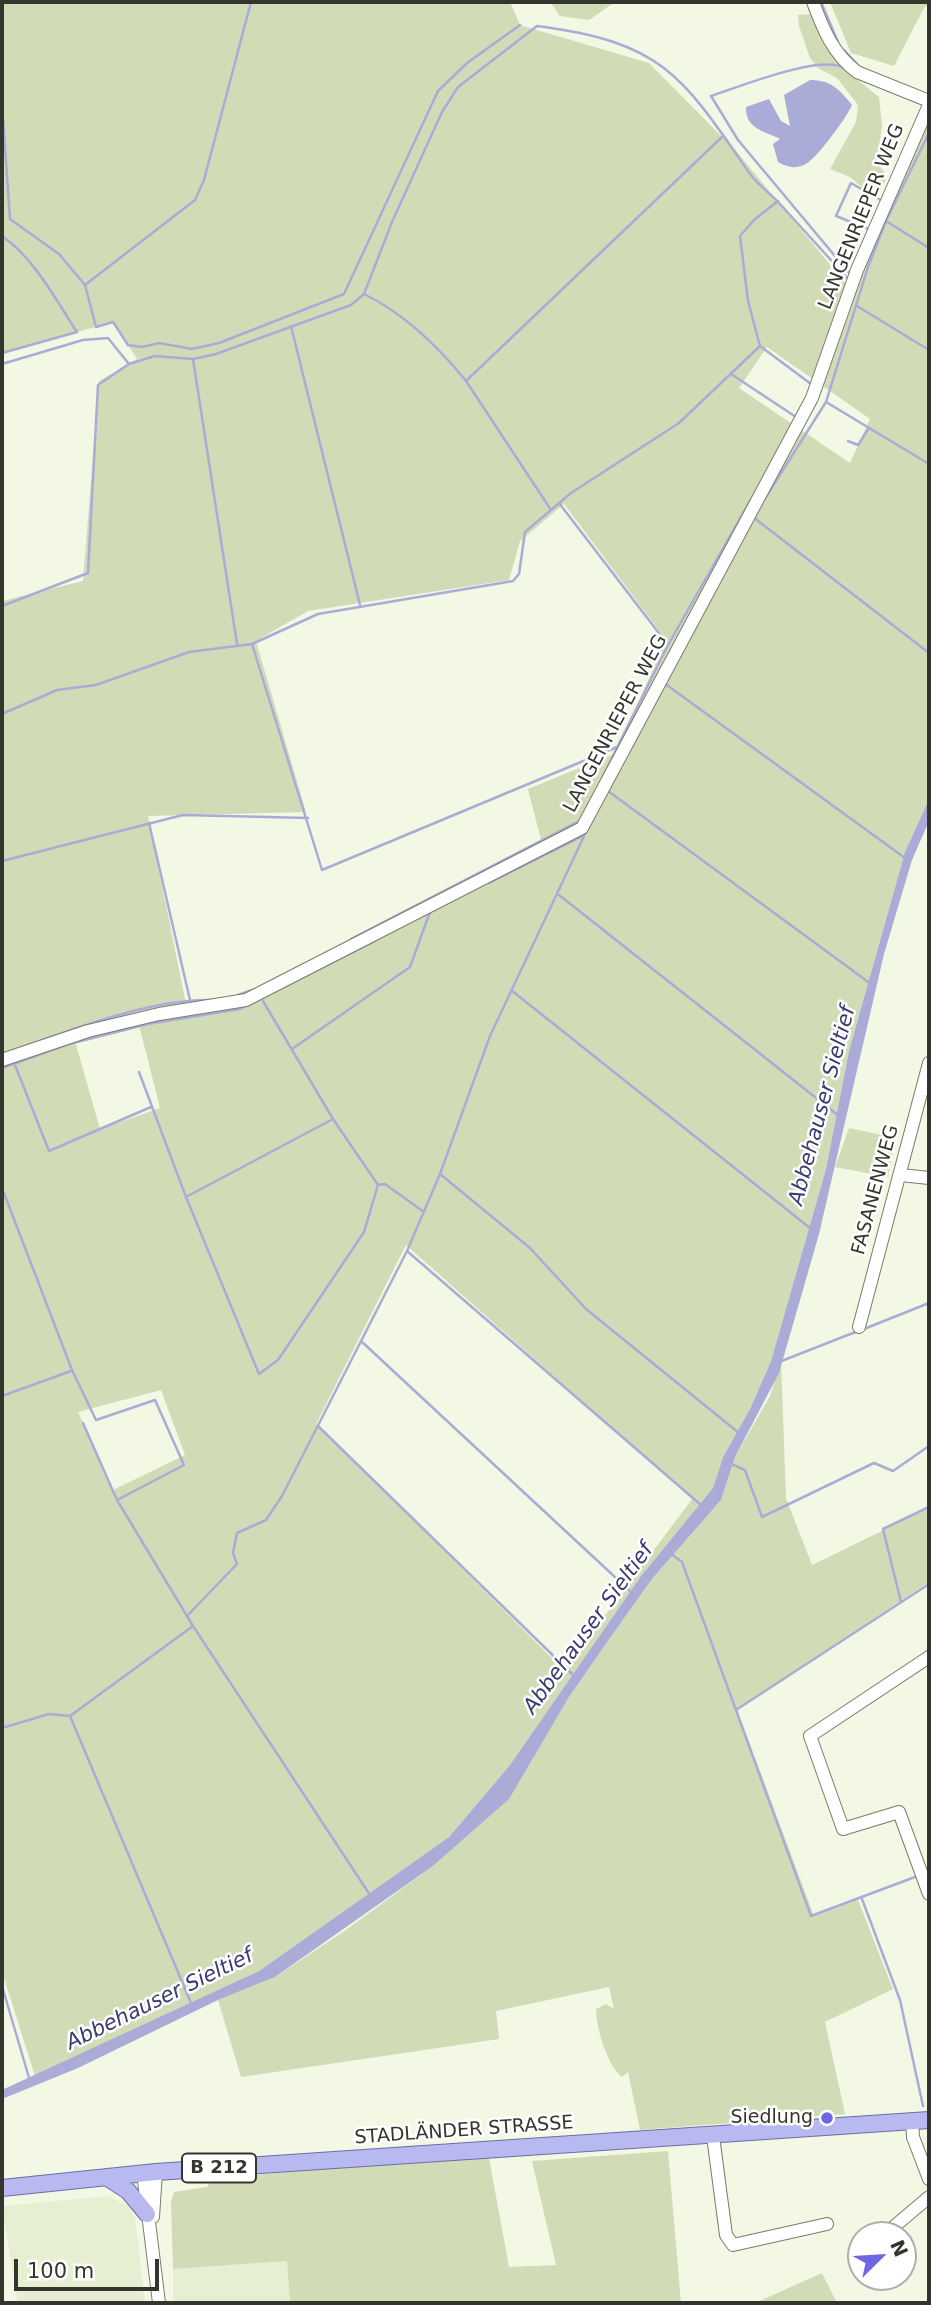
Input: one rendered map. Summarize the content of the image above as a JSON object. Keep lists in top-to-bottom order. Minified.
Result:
{"streets":{"main road":["STADLÄNDER STRASSE","B 212"],"street":["LANGENRIEPER WEG","FASANENWEG"]},"water":["Abbehauser Sieltief"],"places":["Siedlung"],"scale_bar":"100 m","north":"top right"}
